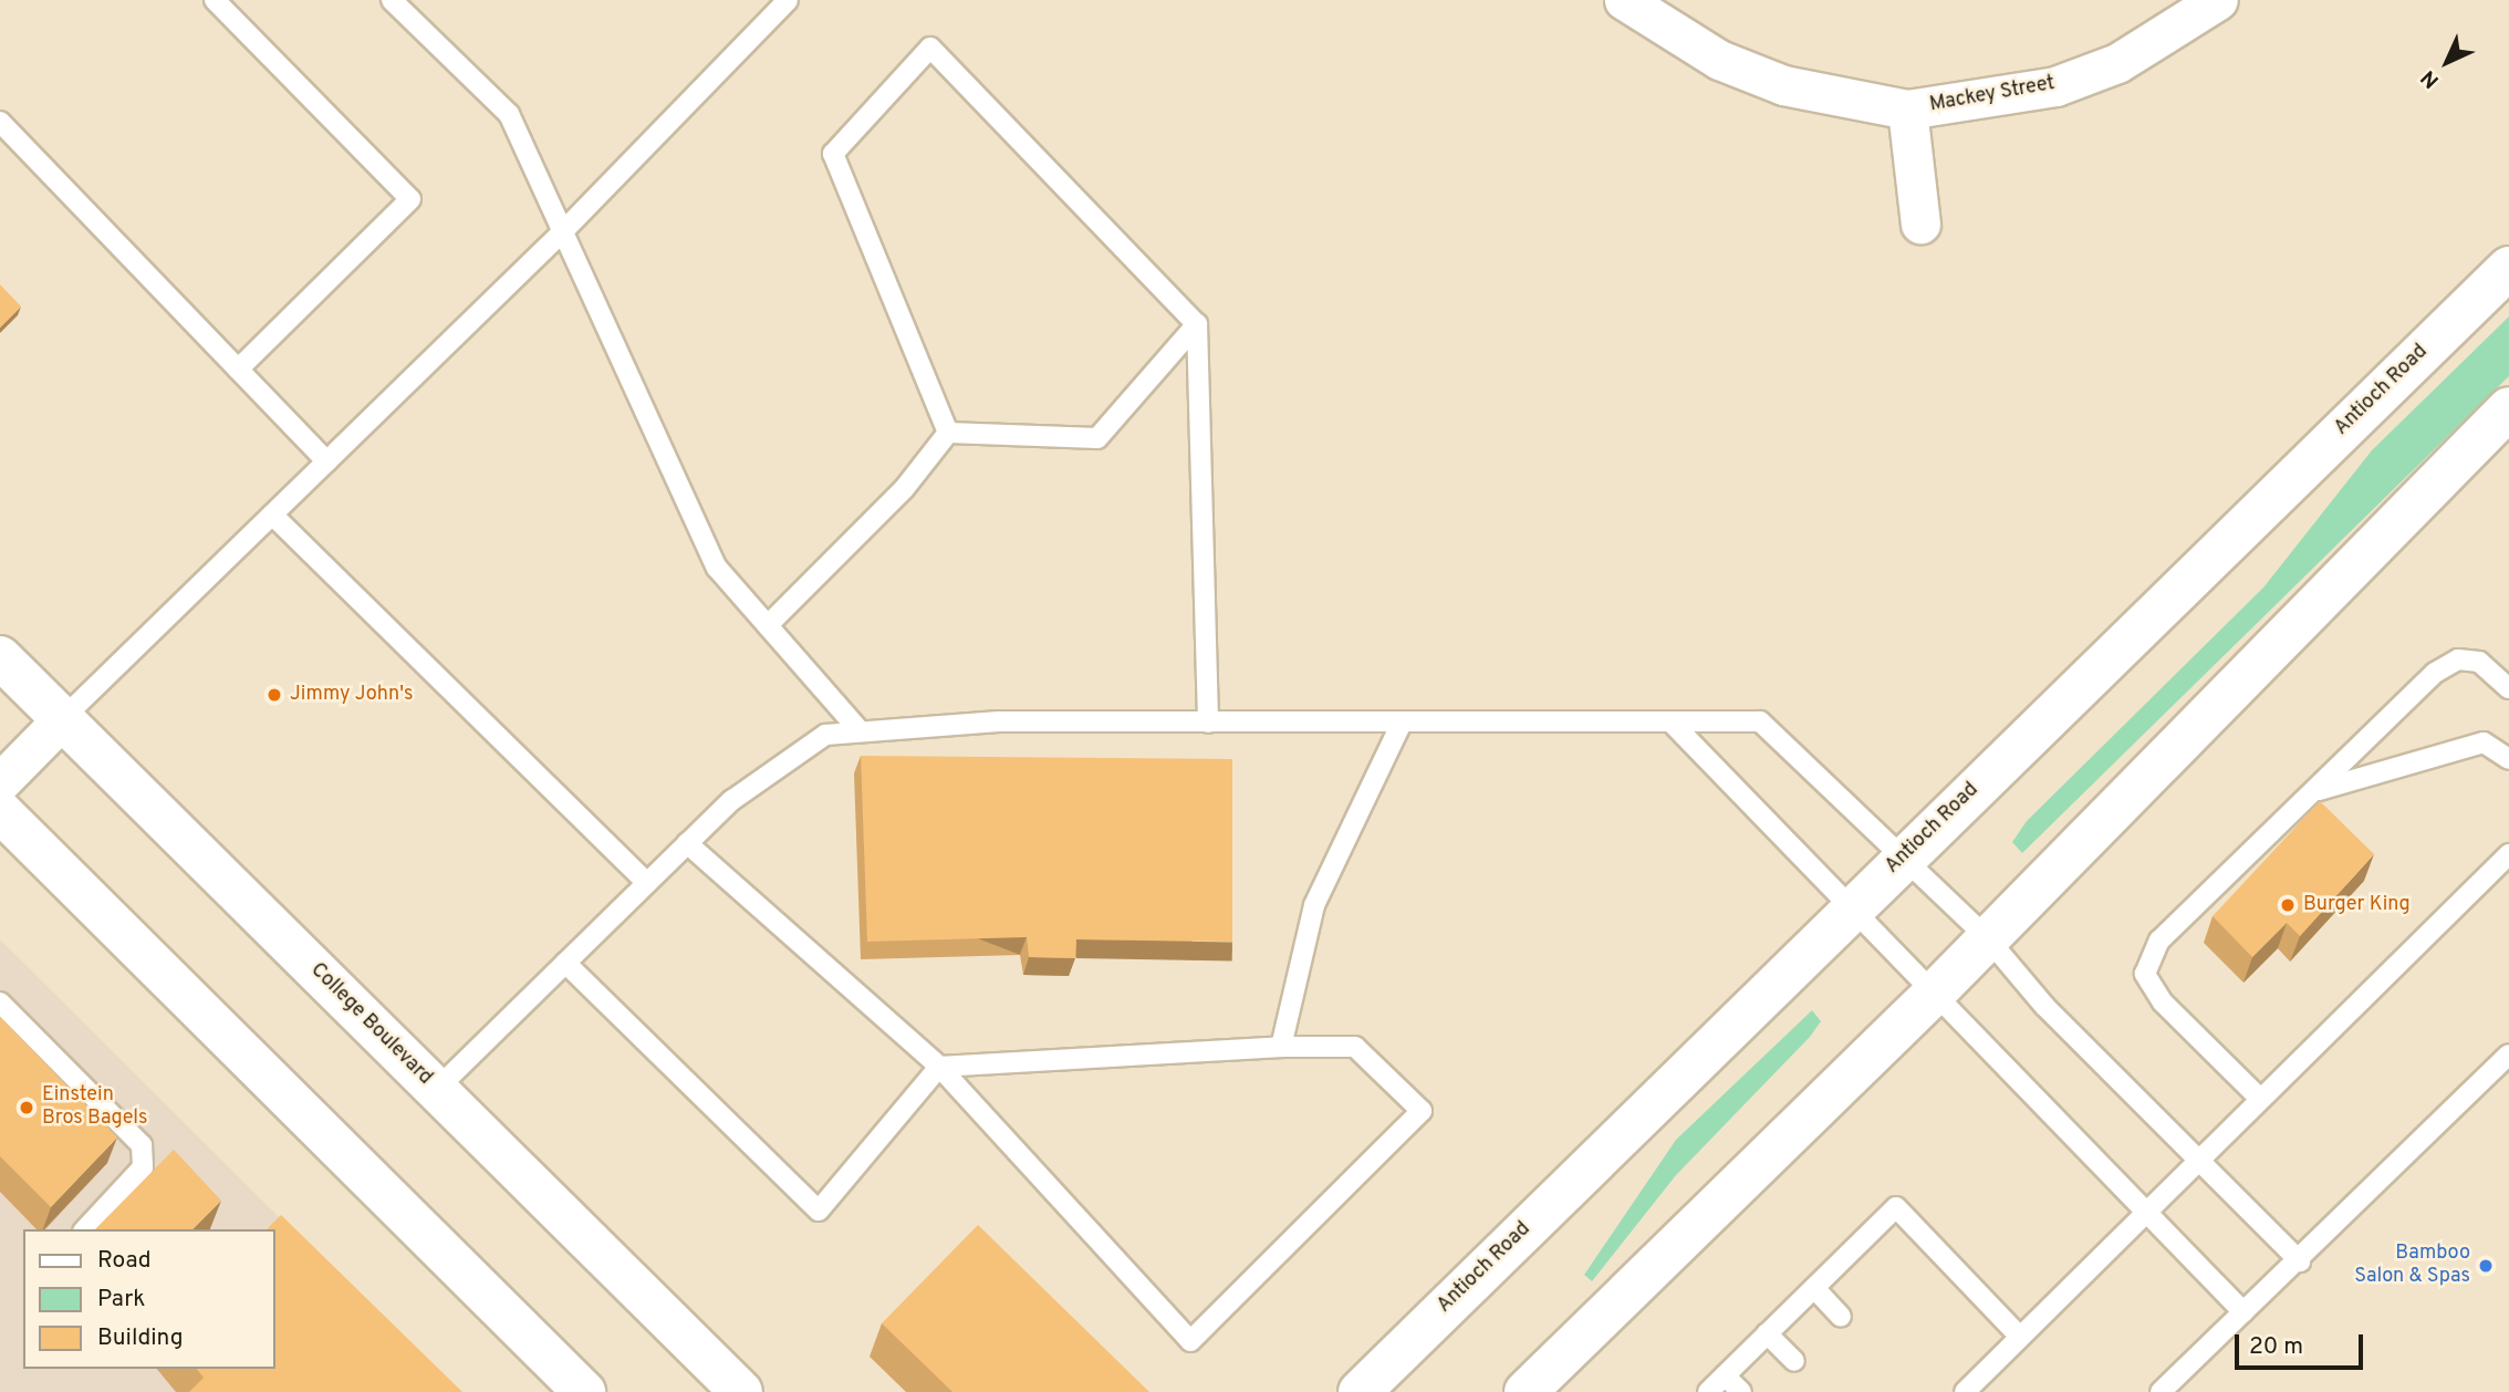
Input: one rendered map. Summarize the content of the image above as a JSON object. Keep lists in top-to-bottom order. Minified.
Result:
{"streets":{"main road":["Antioch Road","College Boulevard"],"street":["Mackey Street"]},"places":["Jimmy John's","Burger King","Einstein Bros Bagels","Bamboo Salon & Spas"],"legend":["Road","Park","Building"],"scale_bar":"20 m","north":"bottom left"}
